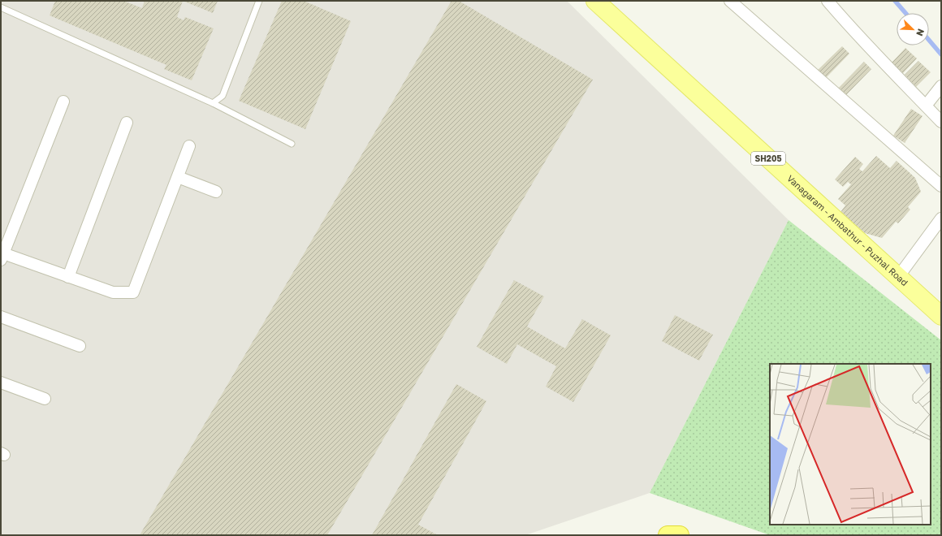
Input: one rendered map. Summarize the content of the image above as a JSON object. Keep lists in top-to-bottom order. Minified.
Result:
{"streets":{"main road":["SH205","Vanagaram - Ambathur - Puzhal Road"]},"north":"bottom right"}
